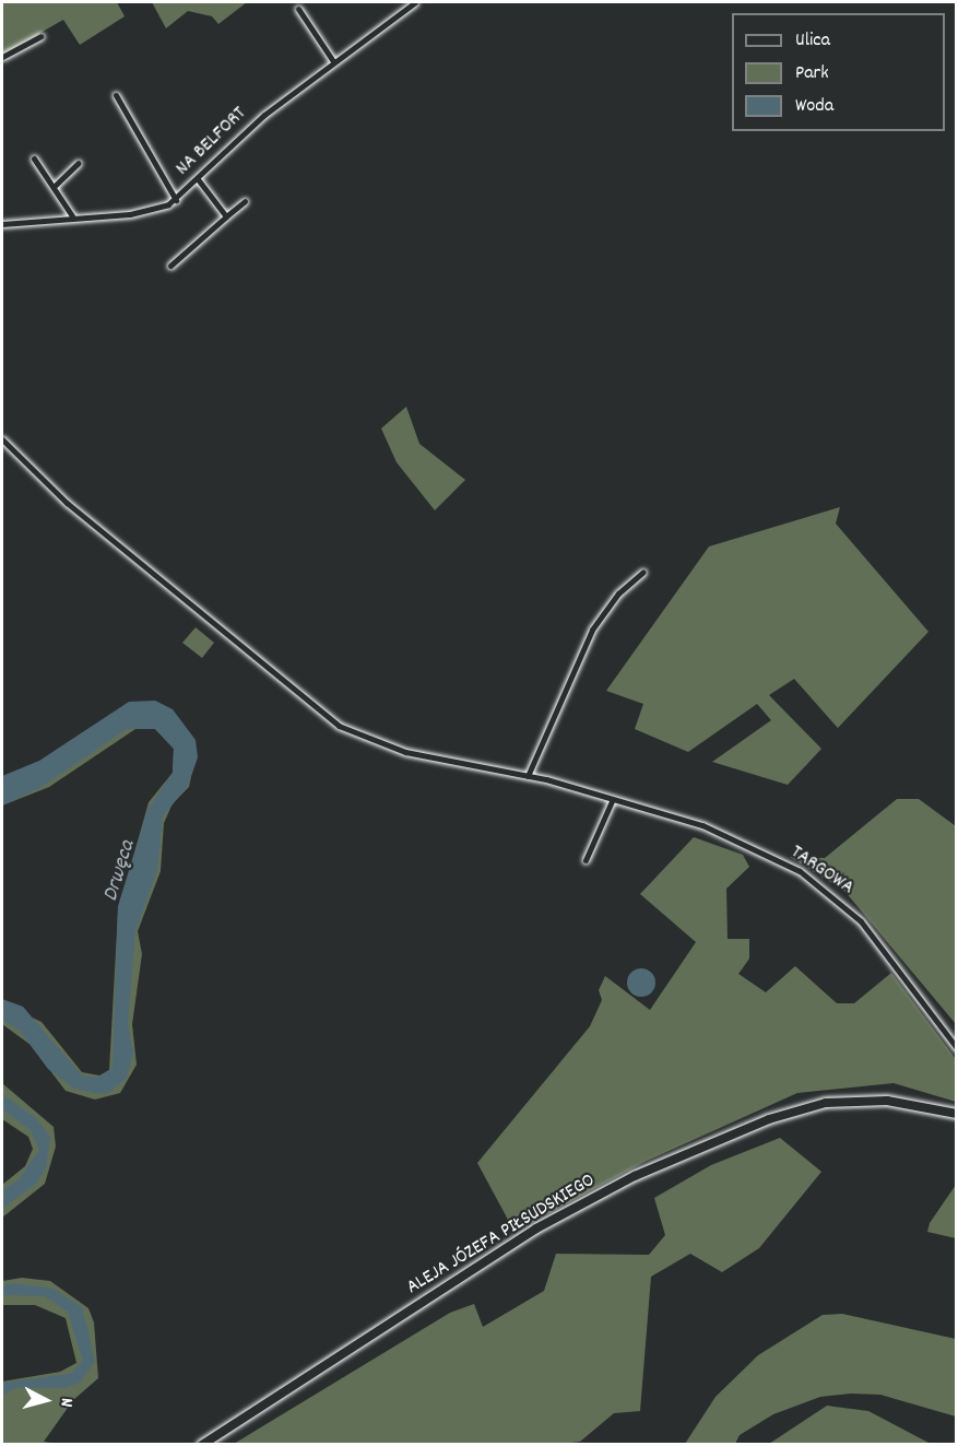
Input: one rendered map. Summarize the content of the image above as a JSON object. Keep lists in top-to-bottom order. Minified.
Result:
{"streets":{"main road":["ALEJA JÓZEFA PIŁSUDSKIEGO"],"street":["NA BELFORT","TARGOWA"]},"water":["Drwęca"],"legend":["Ulica","Park","Woda"],"north":"right"}
